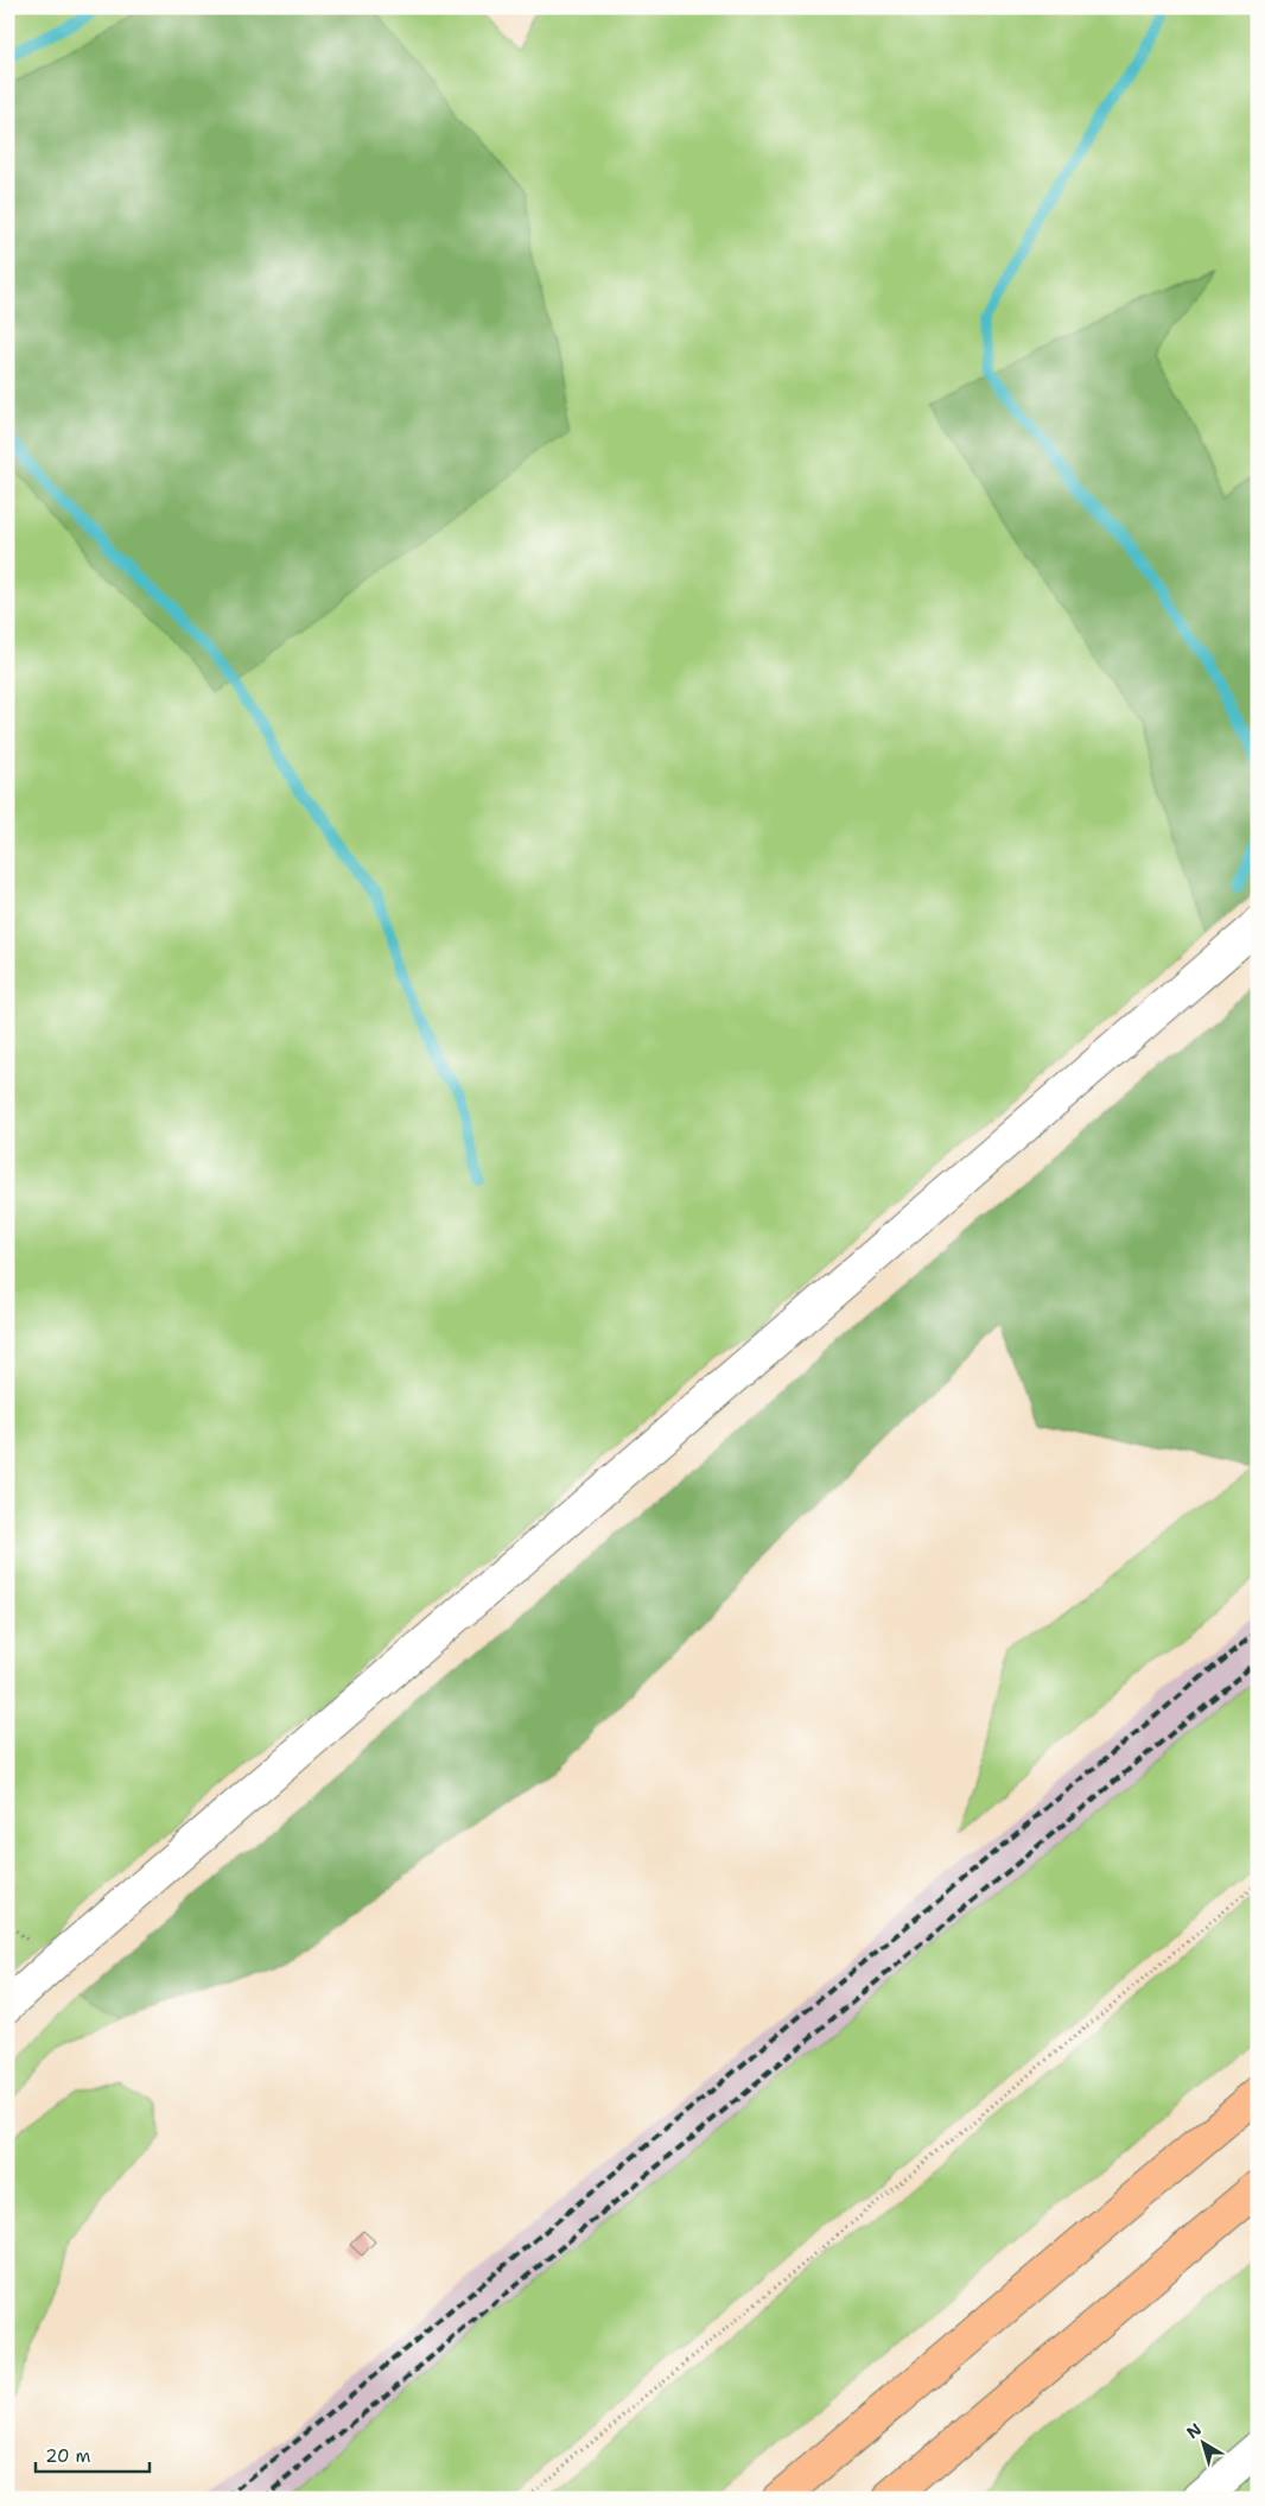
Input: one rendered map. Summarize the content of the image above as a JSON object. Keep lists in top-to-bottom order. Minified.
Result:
{"scale_bar":"20 m","north":"top left"}
